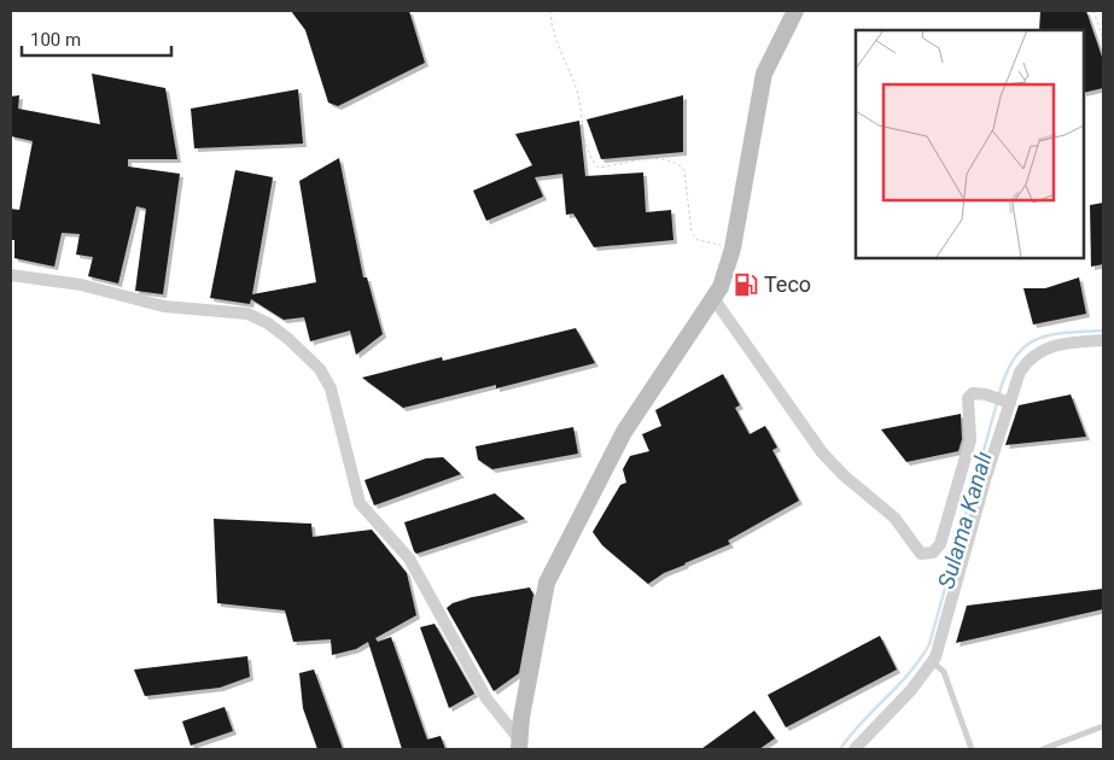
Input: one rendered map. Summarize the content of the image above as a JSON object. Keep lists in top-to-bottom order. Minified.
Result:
{"water":["Sulama Kanalı"],"places":{"fuel station":["Teco"]},"scale_bar":"100 m"}
